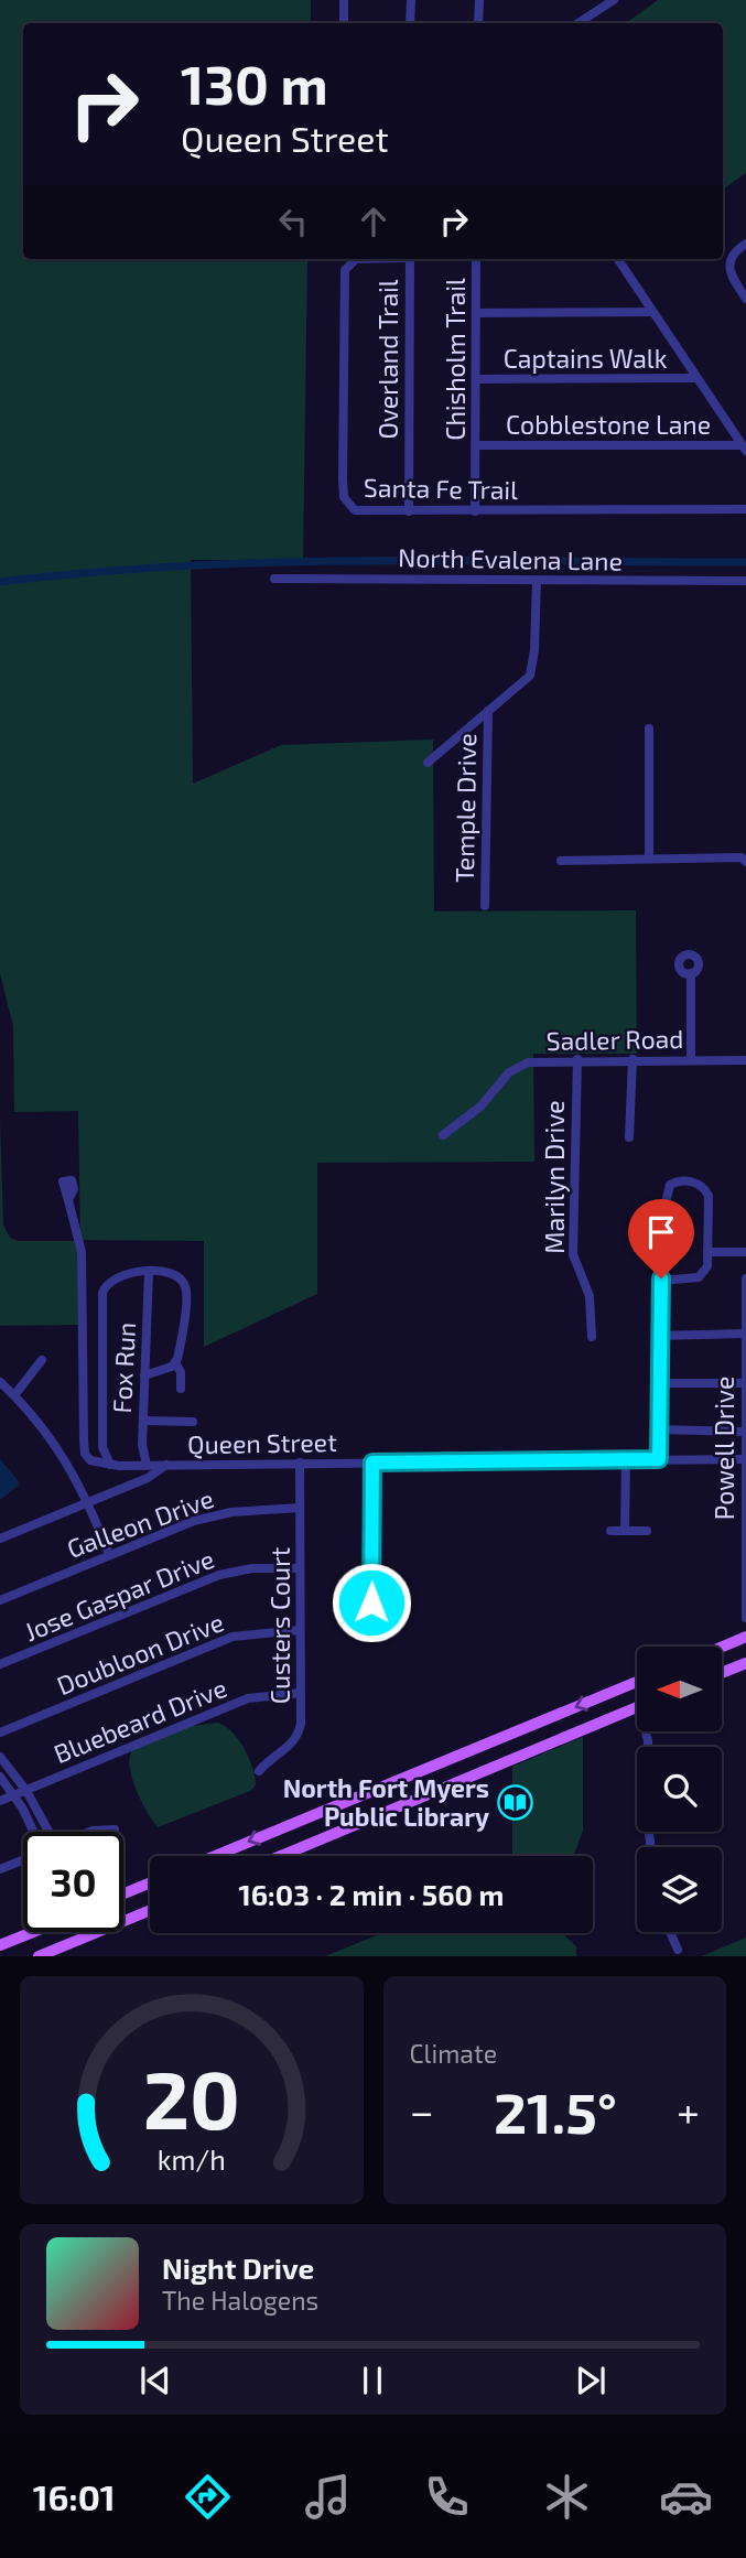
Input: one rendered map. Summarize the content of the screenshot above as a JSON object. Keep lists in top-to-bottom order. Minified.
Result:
{"streets":{"street":["Captains Walk","Overland Trail","Chisholm Trail","Cobblestone Lane","Santa Fe Trail","North Evalena Lane","Temple Drive","Sadler Road","Marilyn Drive","Fox Run","Queen Street","Powell Drive","Galleon Drive","Jose Gaspar Drive","Custers Court","Doubloon Drive","Bluebeard Drive"]},"crossings":[["Captains Walk","Chisholm Trail"],["Overland Trail","Santa Fe Trail"],["Chisholm Trail","Cobblestone Lane"],["Chisholm Trail","Santa Fe Trail"],["Sadler Road","Marilyn Drive"],["Fox Run","Queen Street"],["Queen Street","Powell Drive"],["Queen Street","Custers Court"],["Galleon Drive","Custers Court"],["Jose Gaspar Drive","Custers Court"],["Custers Court","Doubloon Drive"],["Custers Court","Bluebeard Drive"]],"places":{"library":["North Fort Myers Public Library"]},"north":"left","page":{"turn":["130 m","Queen Street"],"limit":"30","trip":"16:03 · 2 min · 560 m","tile":"Climate","heat":["−","21.5°","+"],"song":["Night Drive","The Halogens"],"tabs":"16:01","gauge":["20","km/h"]}}
